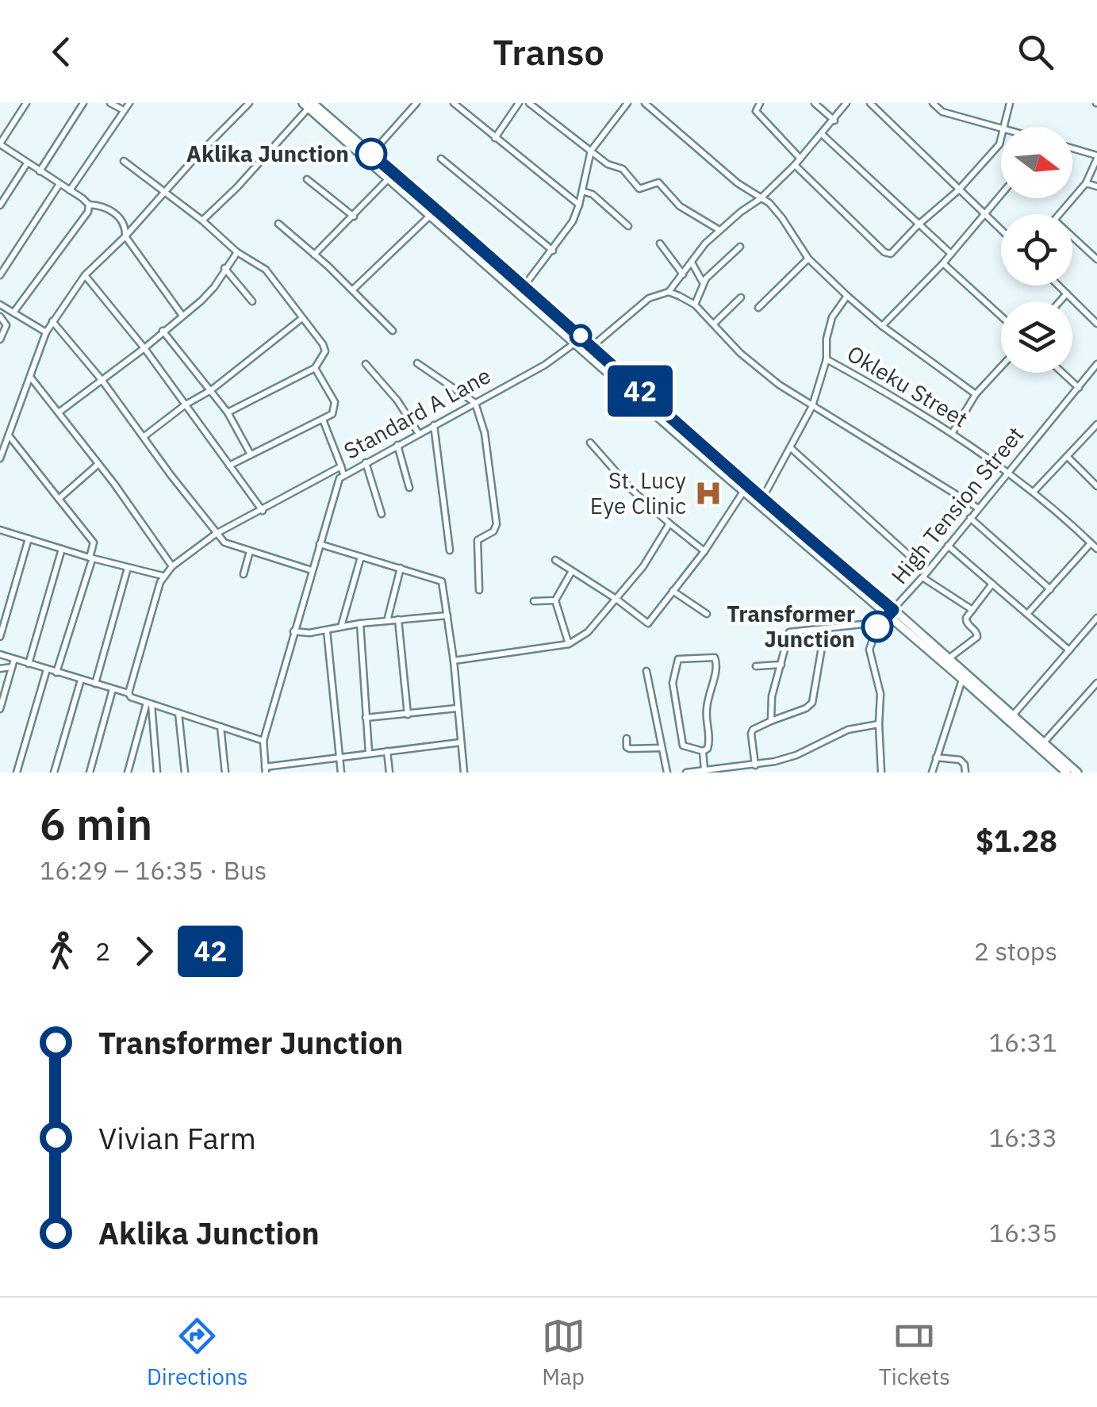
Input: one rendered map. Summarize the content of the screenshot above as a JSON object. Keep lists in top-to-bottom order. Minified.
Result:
{"streets":{"street":["Okleku Street","Standard A Lane","High Tension Street"]},"crossings":[["Okleku Street","High Tension Street"]],"places":{"other":["Aklika Junction","Transformer Junction"],"hospital":["St. Lucy Eye Clinic"]},"lines":["bus line 42"],"north":"right","page":{"header":"Transo","on_map":"42","heading":["6 min","16:29 – 16:35 · Bus","$1.28"],"legs":["2","42","2 stops"],"list":[{"name":"Transformer Junction","value":"16:31"},{"name":"Vivian Farm","value":"16:33"},{"name":"Aklika Junction","value":"16:35"}],"tabs":["Directions","Map","Tickets"]}}
